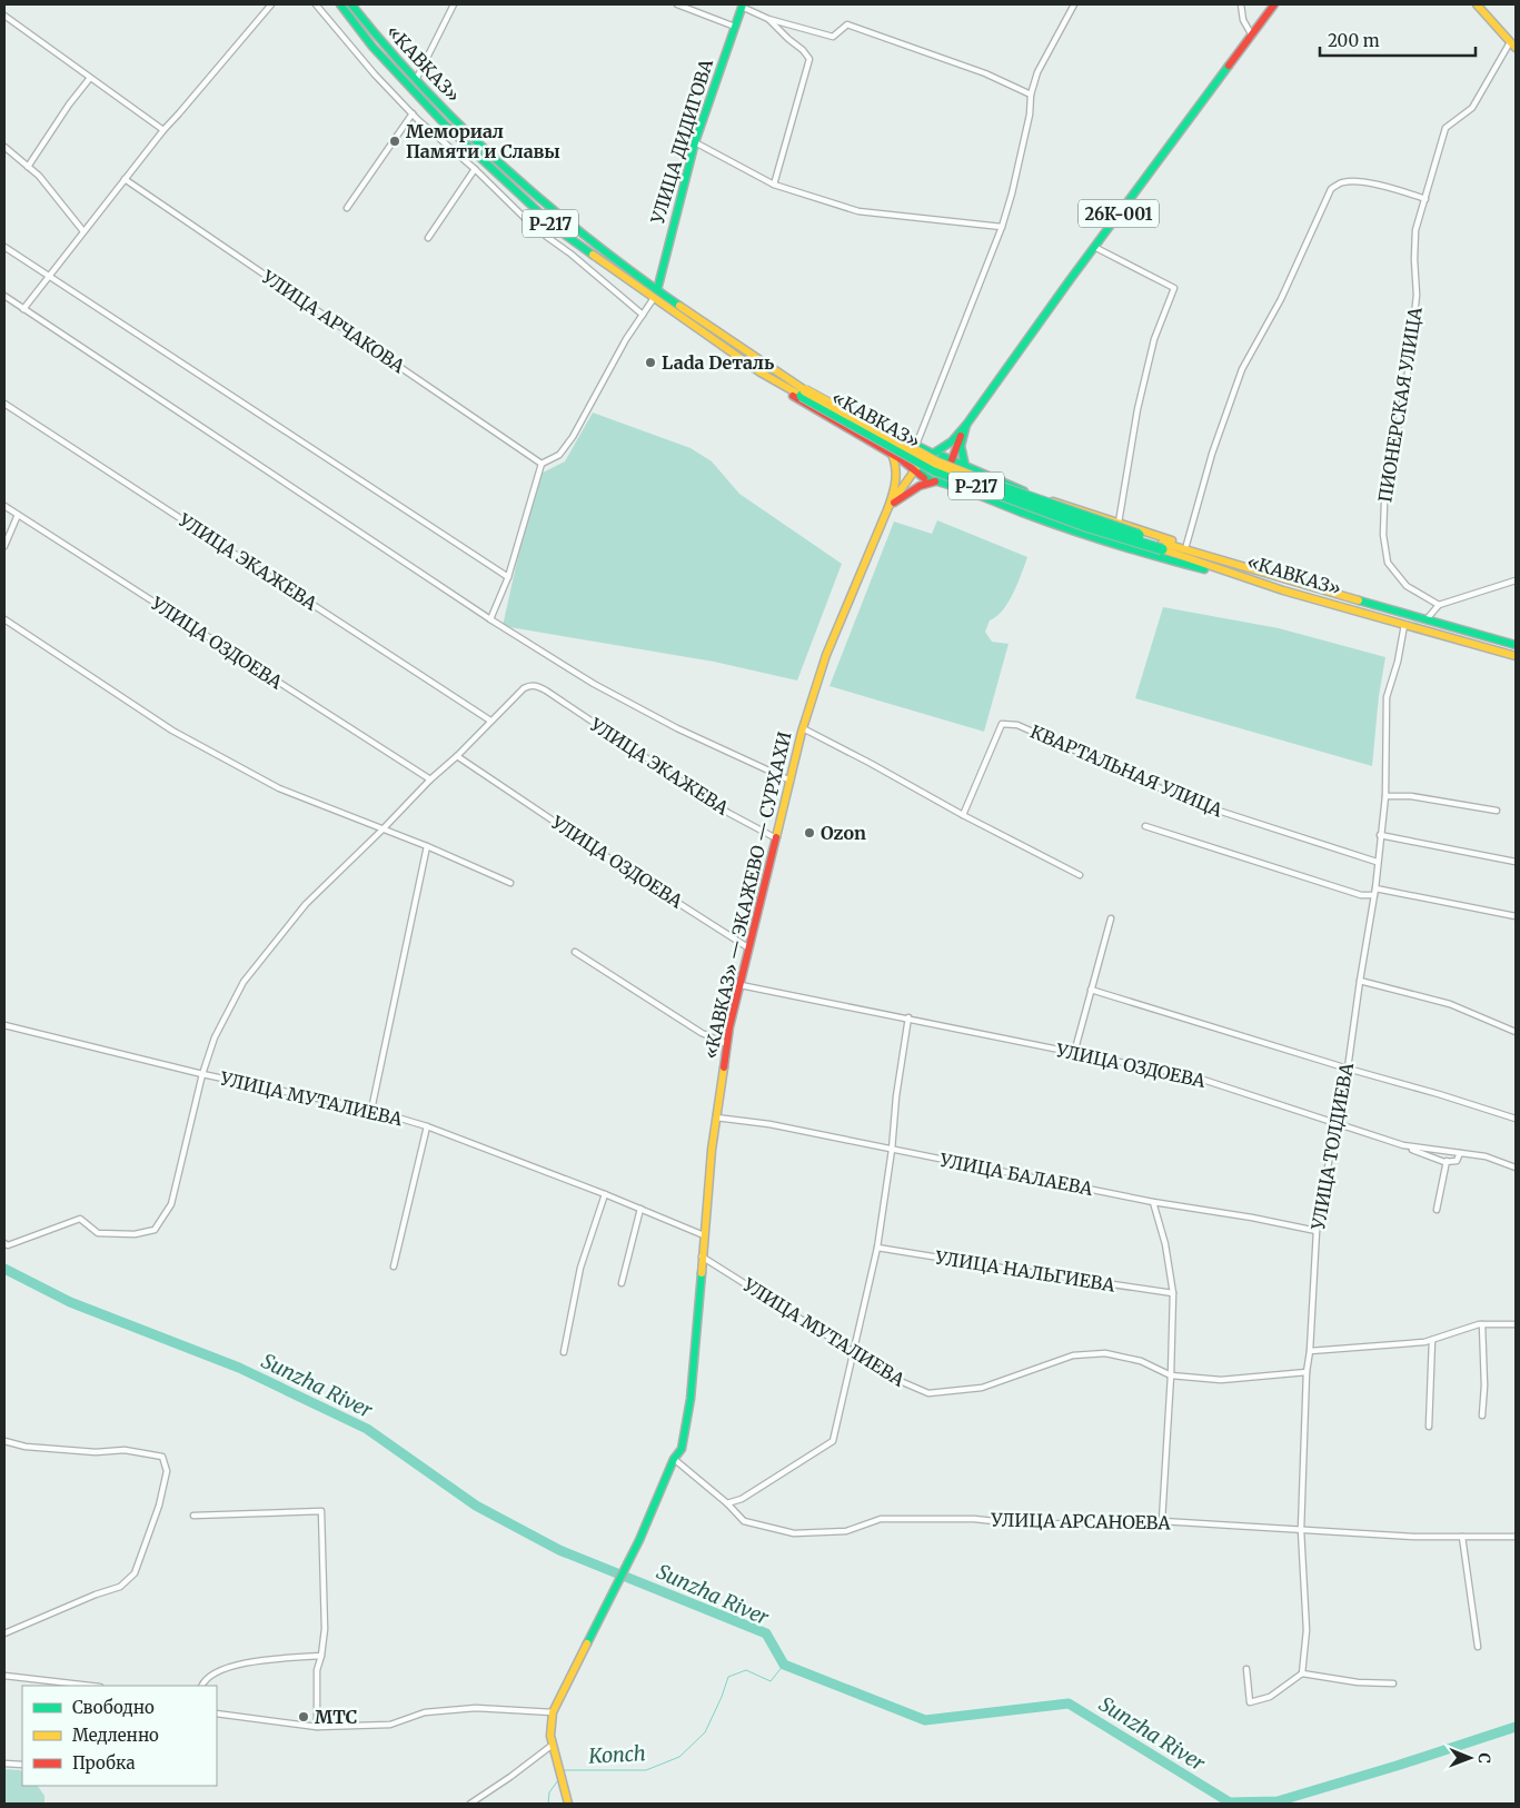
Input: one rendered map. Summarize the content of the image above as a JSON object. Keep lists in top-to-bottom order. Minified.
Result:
{"streets":{"main road":["«КАВКАЗ»","УЛИЦА ДИДИГОВА","26К-001","Р-217","«КАВКАЗ» — ЭКАЖЕВО — СУРХАХИ"],"street":["УЛИЦА АРЧАКОВА","ПИОНЕРСКАЯ УЛИЦА","УЛИЦА ЭКАЖЕВА","УЛИЦА ОЗДОЕВА","КВАРТАЛЬНАЯ УЛИЦА","УЛИЦА МУТАЛИЕВА","УЛИЦА ТОЛДИЕВА","УЛИЦА БАЛАЕВА","УЛИЦА НАЛЬГИЕВА","УЛИЦА АРСАНОЕВА"]},"crossings":[["«КАВКАЗ»","УЛИЦА ДИДИГОВА"],["«КАВКАЗ»","Р-217"],["«КАВКАЗ»","УЛИЦА ТОЛДИЕВА"],["УЛИЦА ЭКАЖЕВА","«КАВКАЗ» — ЭКАЖЕВО — СУРХАХИ"],["УЛИЦА ОЗДОЕВА","«КАВКАЗ» — ЭКАЖЕВО — СУРХАХИ"],["УЛИЦА ОЗДОЕВА","УЛИЦА ТОЛДИЕВА"],["КВАРТАЛЬНАЯ УЛИЦА","УЛИЦА ТОЛДИЕВА"],["«КАВКАЗ» — ЭКАЖЕВО — СУРХАХИ","УЛИЦА МУТАЛИЕВА"],["«КАВКАЗ» — ЭКАЖЕВО — СУРХАХИ","УЛИЦА БАЛАЕВА"],["«КАВКАЗ» — ЭКАЖЕВО — СУРХАХИ","УЛИЦА АРСАНОЕВА"],["УЛИЦА МУТАЛИЕВА","УЛИЦА ТОЛДИЕВА"],["УЛИЦА ТОЛДИЕВА","УЛИЦА БАЛАЕВА"],["УЛИЦА ТОЛДИЕВА","УЛИЦА АРСАНОЕВА"]],"water":["Sunzha River","Konch"],"places":["Мемориал Памяти и Славы","Lada Dеталь","Ozon","МТС"],"legend":["Свободно","Медленно","Пробка"],"scale_bar":"200 m","north":"right"}
